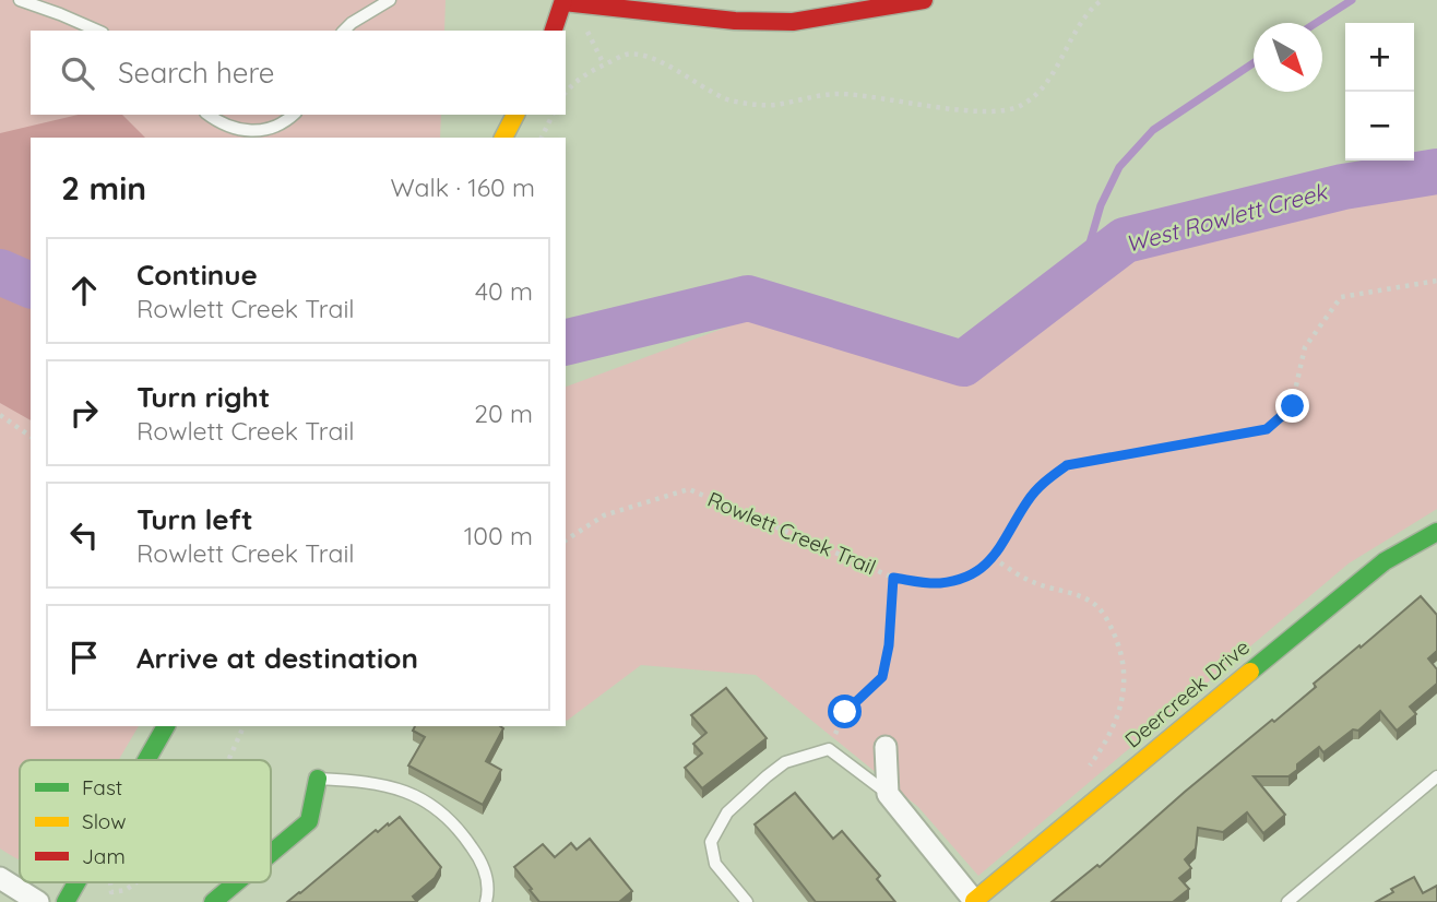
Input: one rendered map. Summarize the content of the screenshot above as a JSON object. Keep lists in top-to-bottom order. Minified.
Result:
{"streets":{"street":["Deercreek Drive"],"path":["Rowlett Creek Trail"]},"water":["West Rowlett Creek"],"legend":["Fast","Slow","Jam"],"north":"bottom right","page":{"map_buttons":["+","−"],"search":"Search here","heading":["2 min","Walk · 160 m"],"list":[["Continue","Rowlett Creek Trail","40 m"],["Turn right","Rowlett Creek Trail","20 m"],["Turn left","Rowlett Creek Trail","100 m"],"Arrive at destination"]}}
